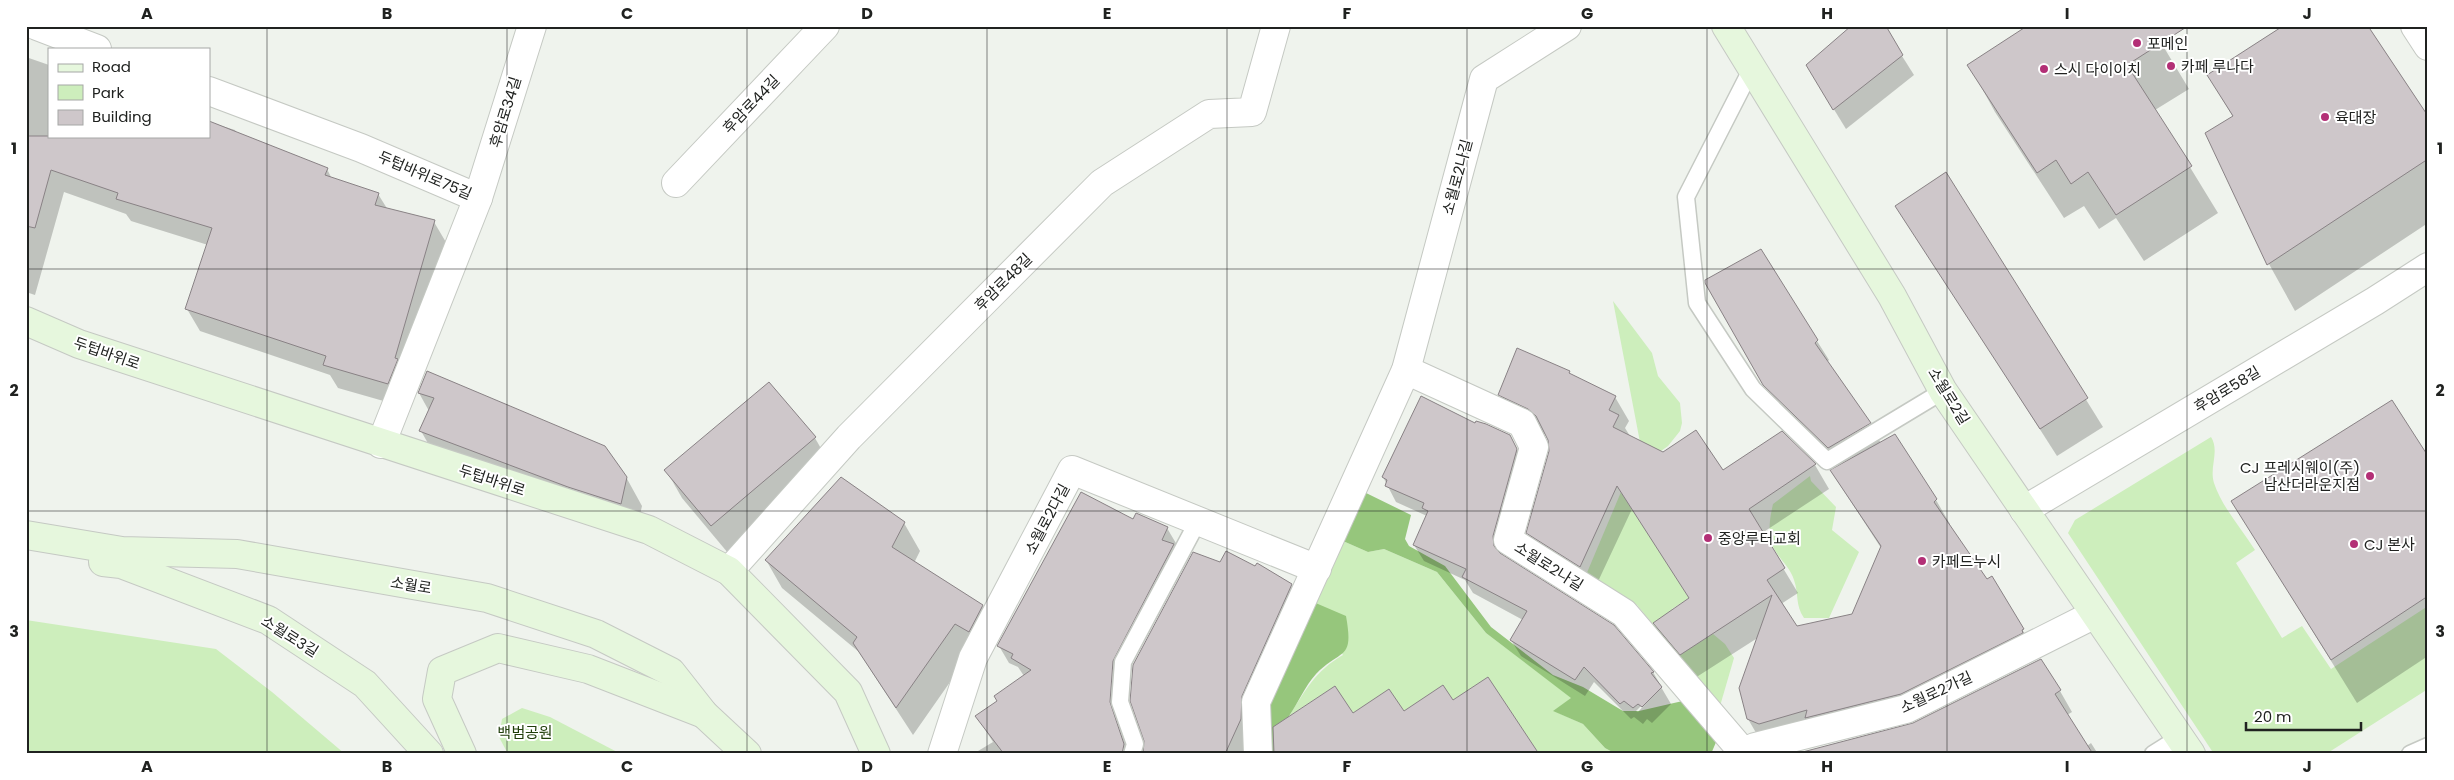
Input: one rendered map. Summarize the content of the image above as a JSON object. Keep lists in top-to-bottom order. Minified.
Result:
{"streets":{"main road":["두텁바위로","소월로2길","소월로","소월로3길"],"street":["후암로44길","후암로34길","두텁바위로75길","소월로2나길","후암로48길","후암로58길","소월로2다길","소월로2가길"]},"crossings":[["후암로34길","두텁바위로75길"],["두텁바위로75길","두텁바위로"],["소월로2나길","소월로2다길"],["소월로2나길","소월로2가길"],["후암로48길","두텁바위로"],["후암로58길","소월로2길"],["소월로2길","소월로2가길"]],"parks":["백범공원"],"places":["포메인","카페 루나다","스시 다이이치","육대장","CJ 프레시웨이(주) 남산더라운지점","중앙루터교회","CJ 본사","카페드누시"],"legend":["Road","Park","Building"],"scale_bar":"20 m","grid":{"columns":["A","B","C","D","E","F","G","H","I","J"],"rows":["1","2","3"]}}
